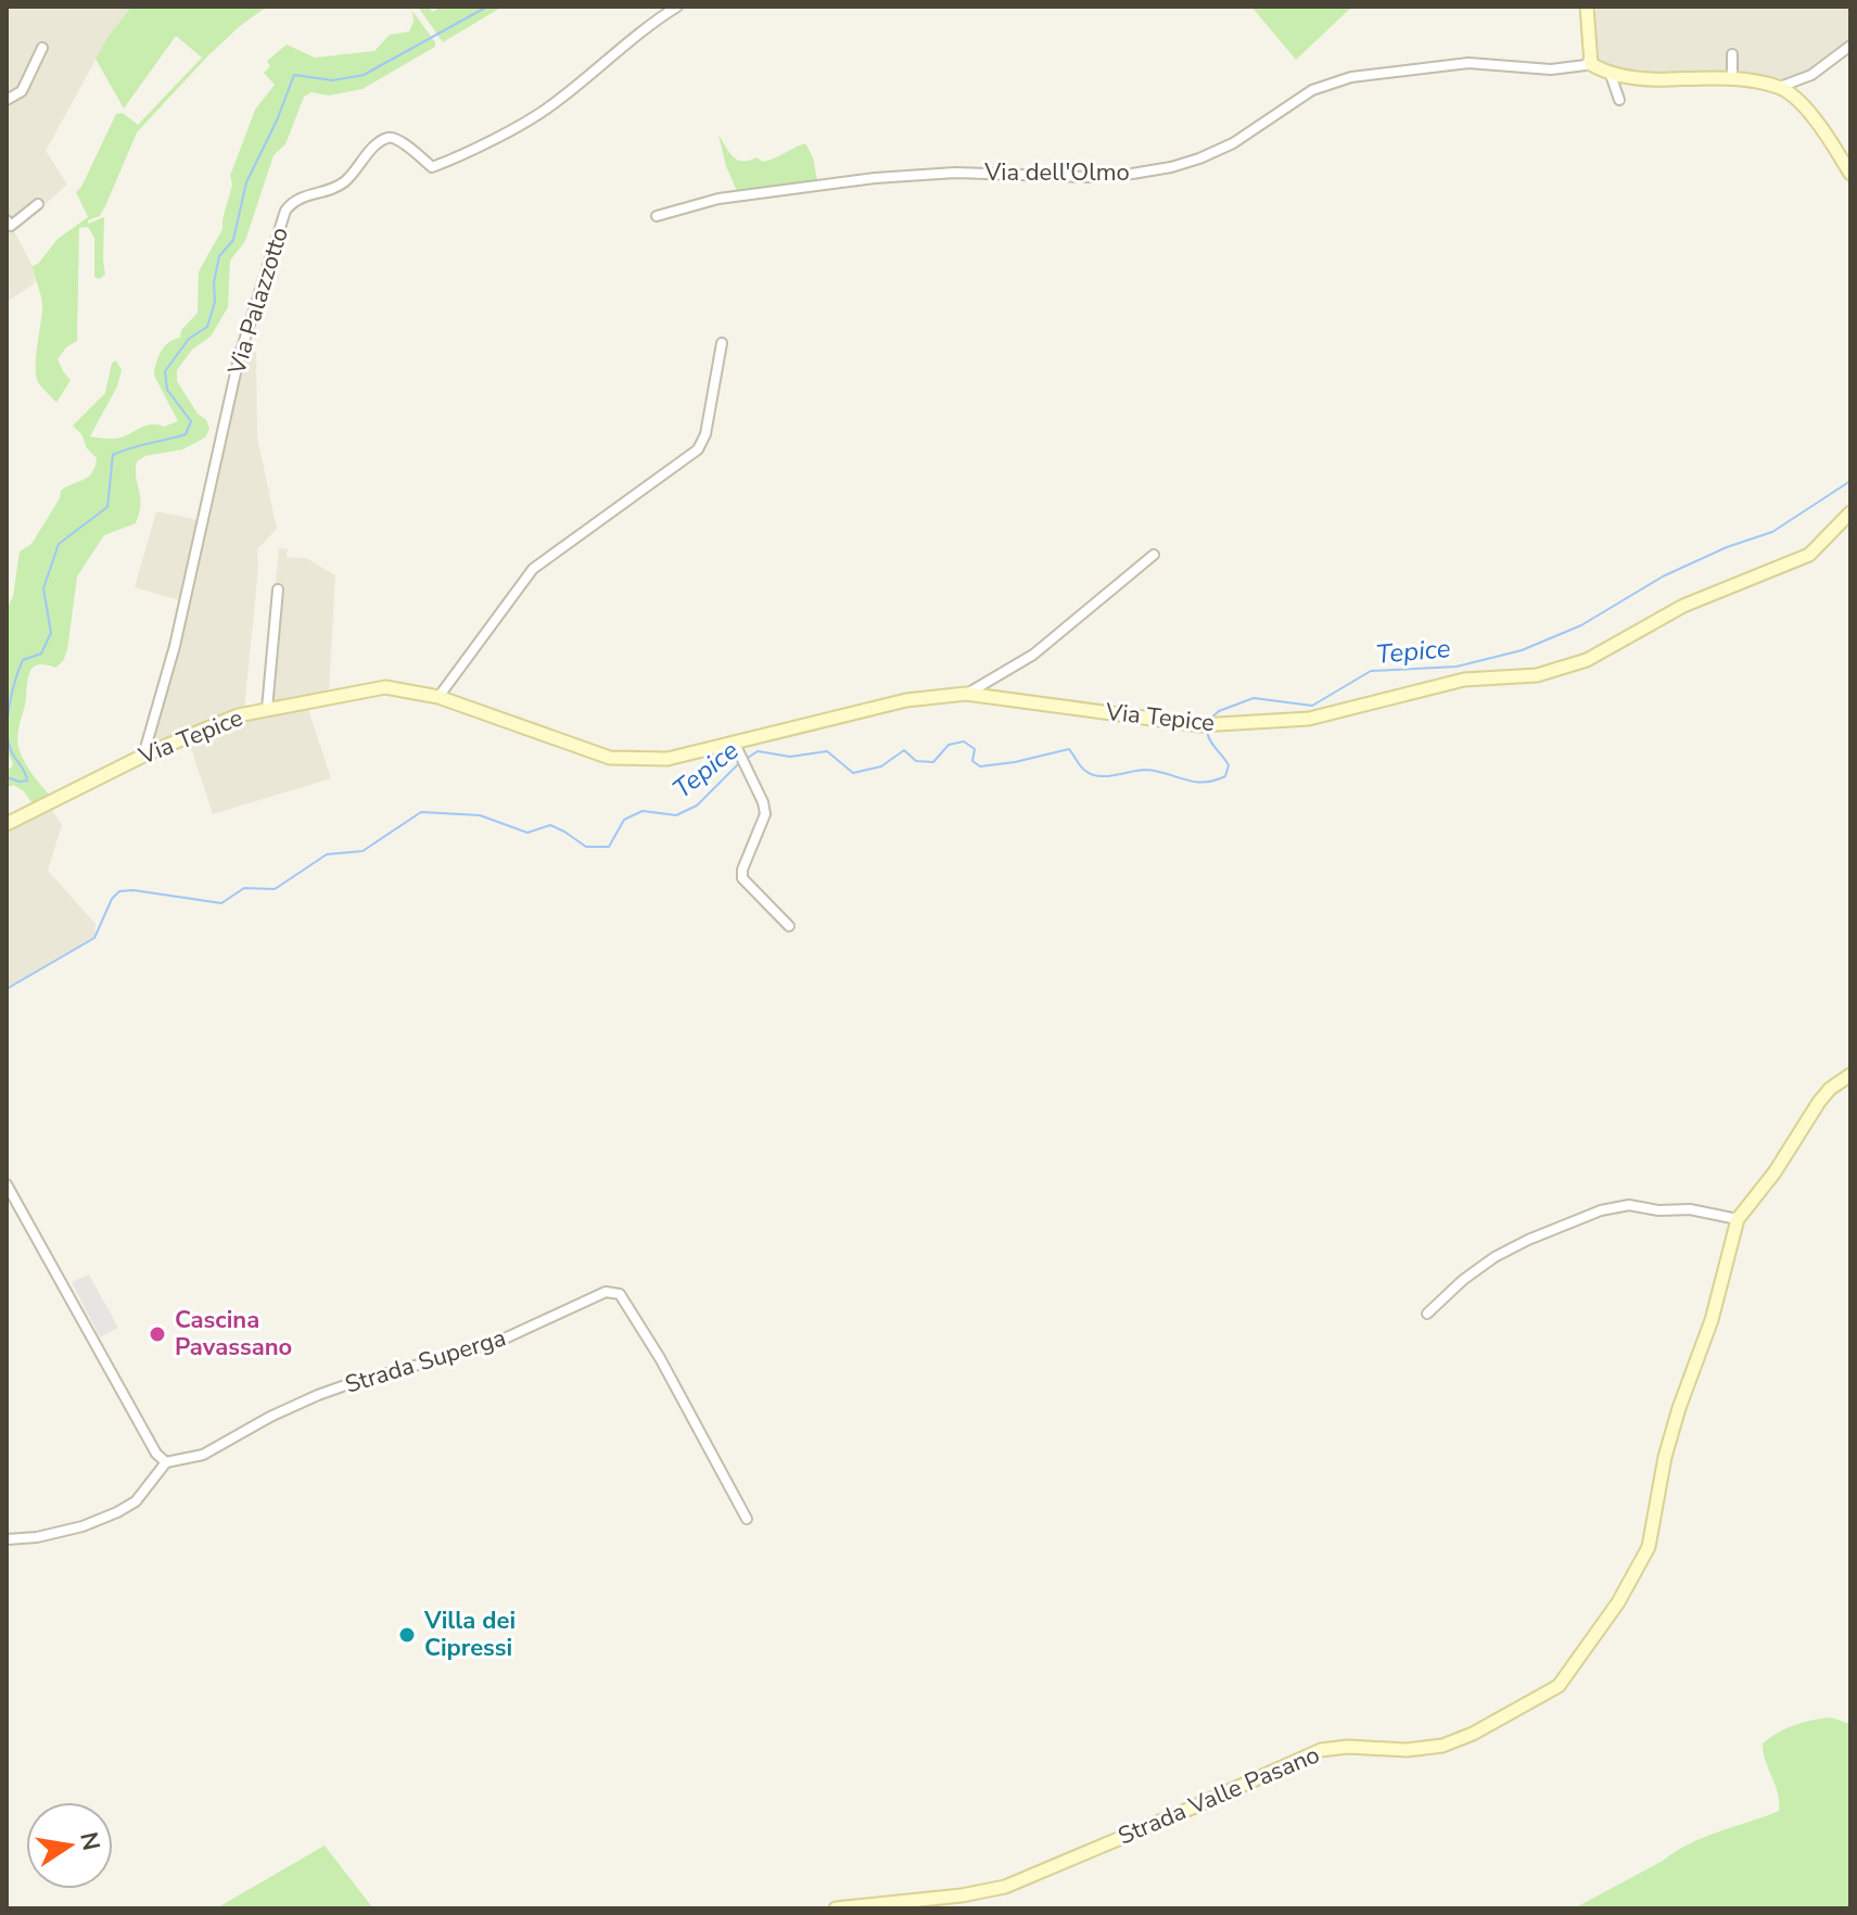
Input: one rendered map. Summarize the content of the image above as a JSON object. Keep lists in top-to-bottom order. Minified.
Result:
{"streets":{"street":["Via dell'Olmo","Via Palazzotto","Via Tepice","Strada Superga","Strada Valle Pasano"]},"crossings":[["Via Palazzotto","Via Tepice"]],"water":["Tepice"],"places":["Cascina Pavassano","Villa dei Cipressi"],"north":"right"}
